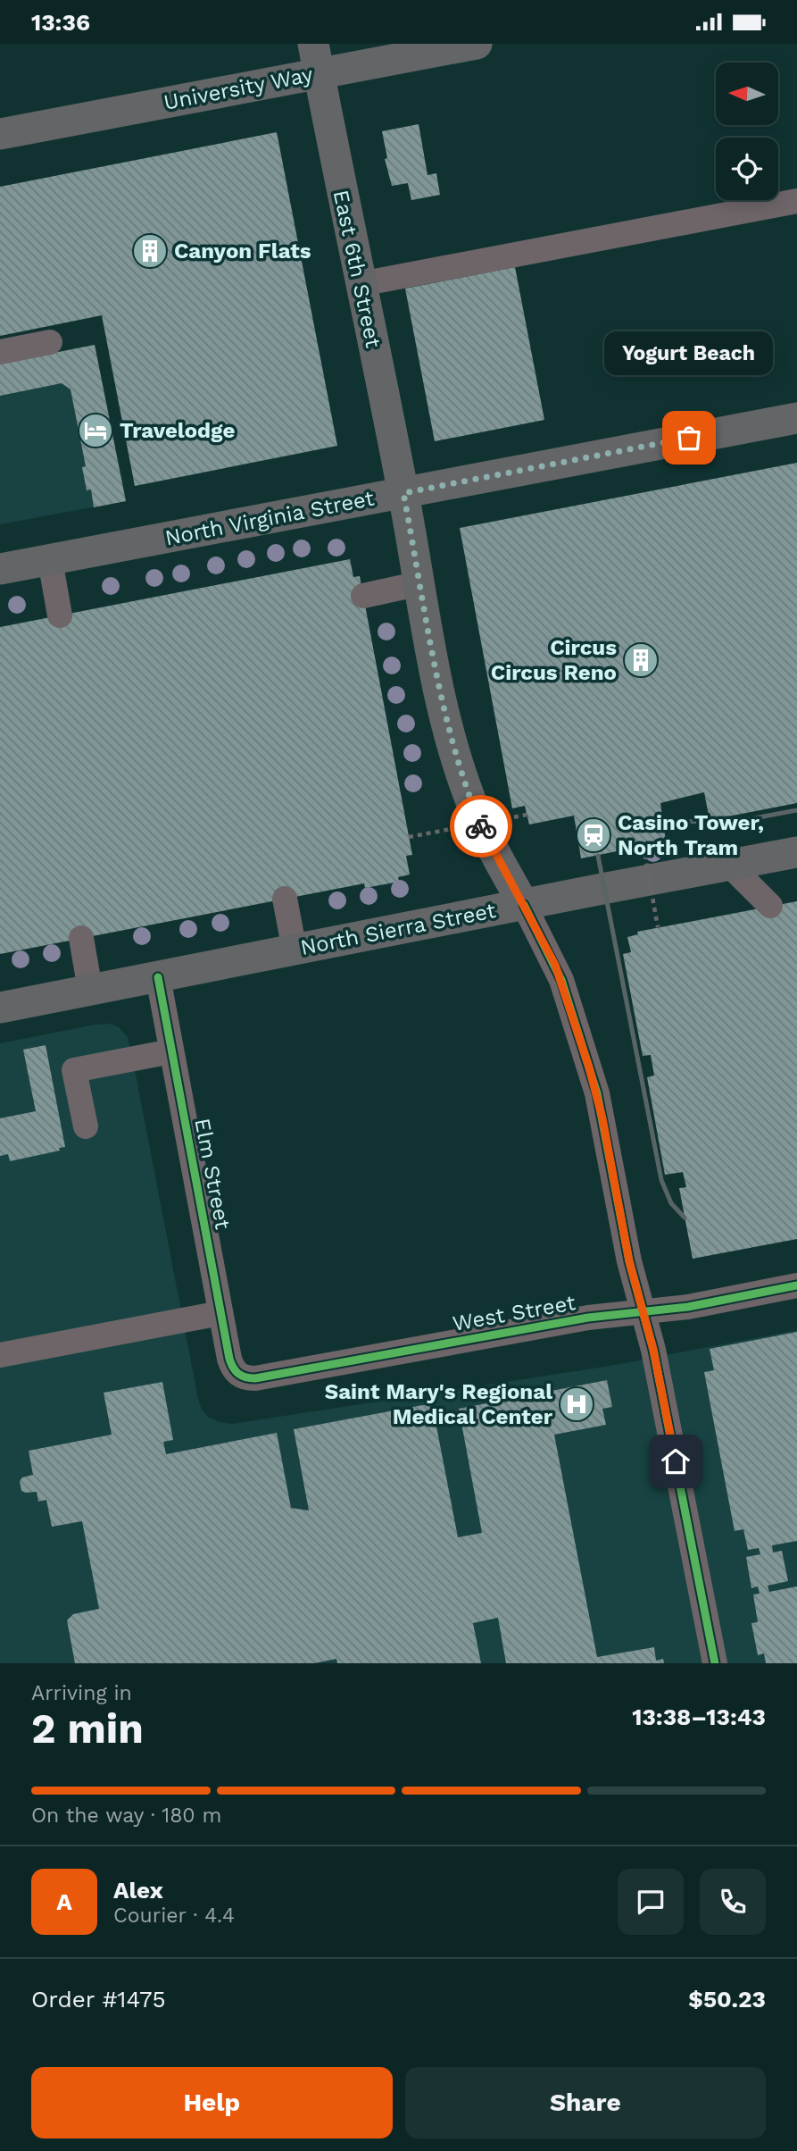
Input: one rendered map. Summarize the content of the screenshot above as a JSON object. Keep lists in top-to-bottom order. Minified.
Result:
{"streets":{"main road":["University Way","East 6th Street","North Virginia Street","North Sierra Street"],"street":["Elm Street","West Street"]},"crossings":[["University Way","East 6th Street"],["East 6th Street","North Virginia Street"],["East 6th Street","North Sierra Street"],["North Sierra Street","Elm Street"],["Elm Street","West Street"]],"places":{"building":["Canyon Flats","Circus Circus Reno"],"hotel":["Travelodge"],"other":["Yogurt Beach"],"station":["Casino Tower, North Tram"],"hospital":["Saint Mary's Regional Medical Center"]},"north":"left","page":{"status":"13:36","bubble":"Yogurt Beach","heading":["2 min","Arriving in","13:38–13:43"],"panel":["Alex","Courier · 4.4","Order #1475","$50.23"],"bar":"On the way · 180 m","round":"A","buttons":["Help","Share"]}}
